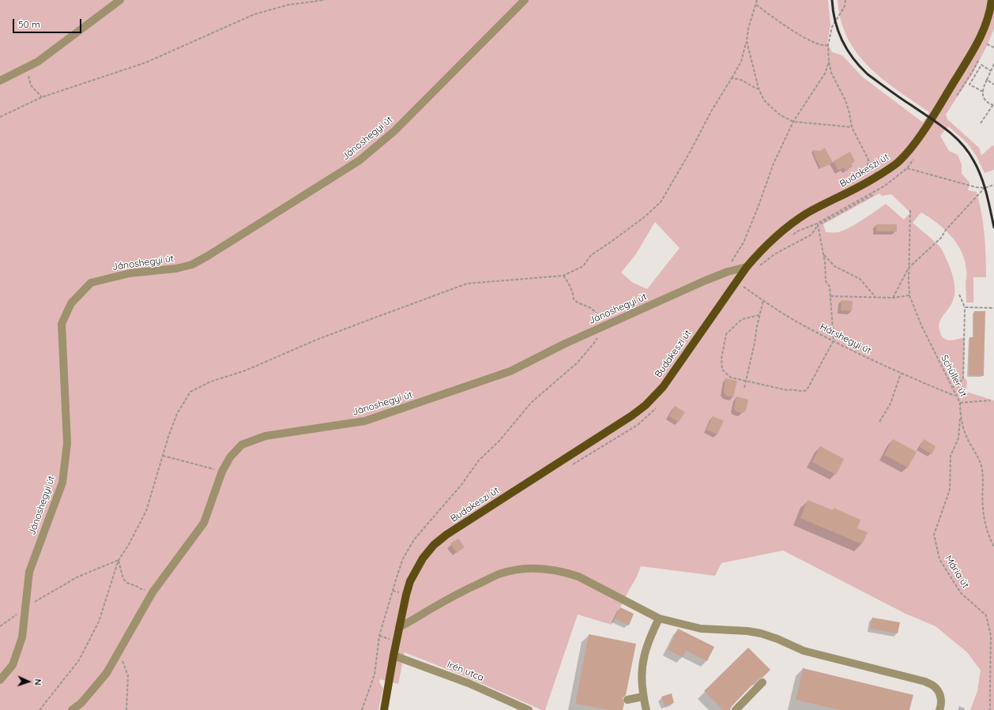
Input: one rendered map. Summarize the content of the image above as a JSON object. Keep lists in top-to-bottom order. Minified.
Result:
{"streets":{"main road":["Budakeszi út"],"street":["Jánoshegyi út","Irén utca"],"path":["Hárshegyi út","Schüller út","Mária út"]},"crossings":[["Jánoshegyi út","Budakeszi út"],["Budakeszi út","Hárshegyi út"],["Budakeszi út","Irén utca"],["Hárshegyi út","Schüller út"],["Schüller út","Mária út"]],"scale_bar":"50 m","north":"right"}
